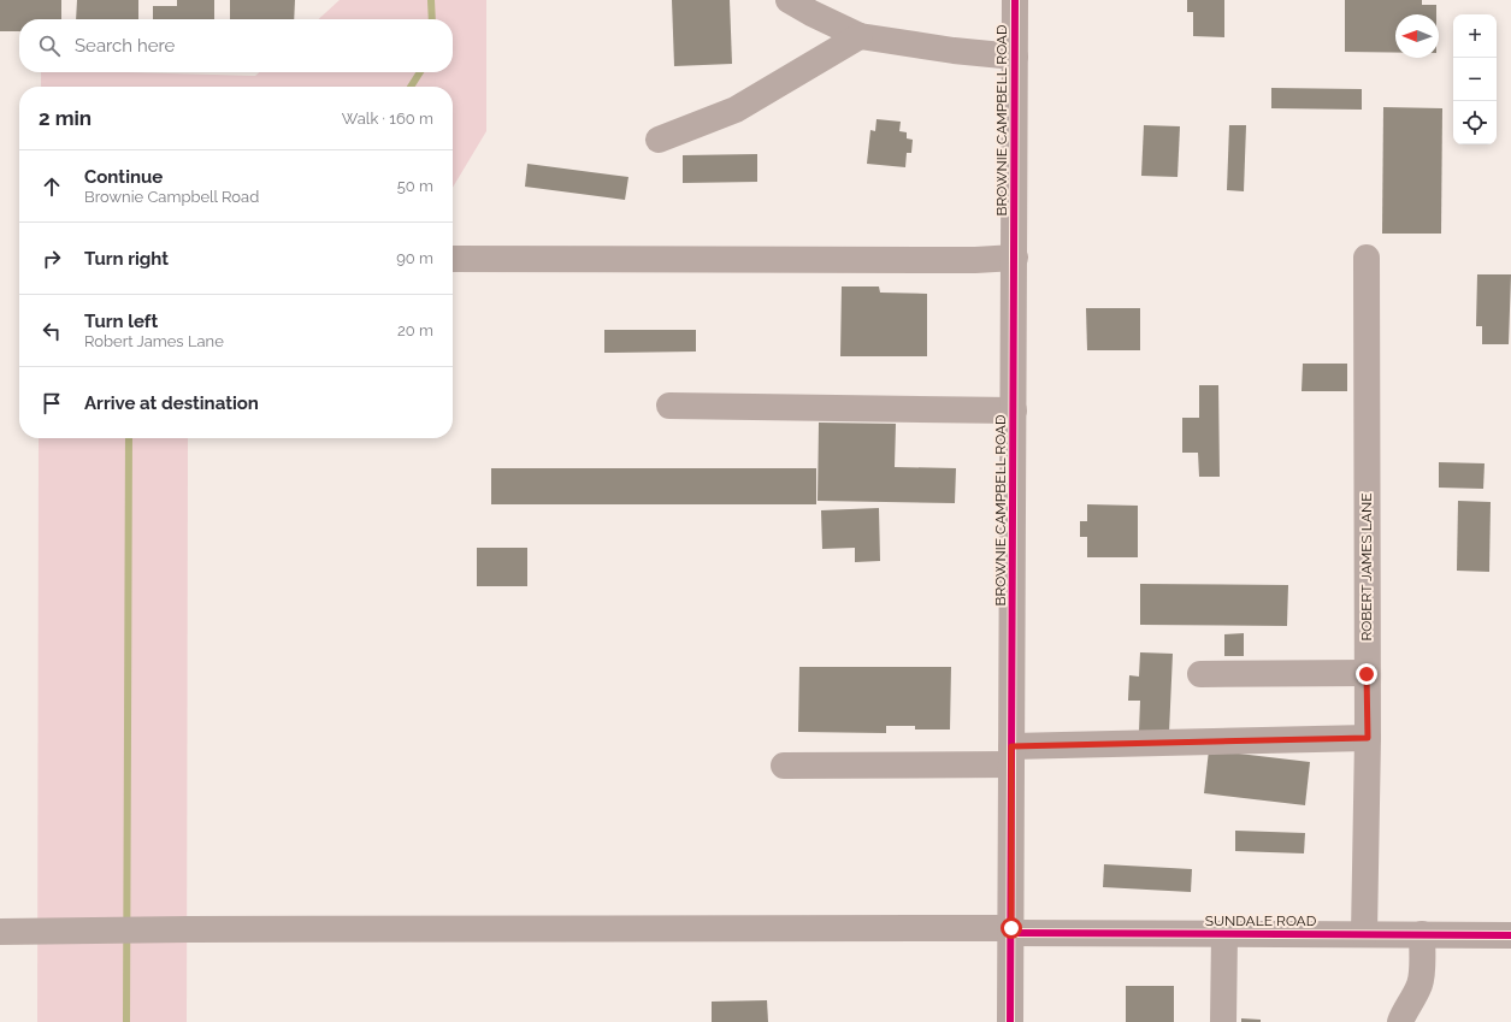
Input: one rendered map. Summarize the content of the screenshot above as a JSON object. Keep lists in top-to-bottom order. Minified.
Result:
{"streets":{"street":["BROWNIE CAMPBELL ROAD","ROBERT JAMES LANE","SUNDALE ROAD"]},"crossings":[["BROWNIE CAMPBELL ROAD","SUNDALE ROAD"],["ROBERT JAMES LANE","SUNDALE ROAD"]],"north":"left","page":{"map_buttons":["+","−"],"search":"Search here","heading":["2 min","Walk · 160 m"],"list":[["Continue","Brownie Campbell Road","50 m"],["Turn right","90 m"],["Turn left","Robert James Lane","20 m"],"Arrive at destination"]}}
